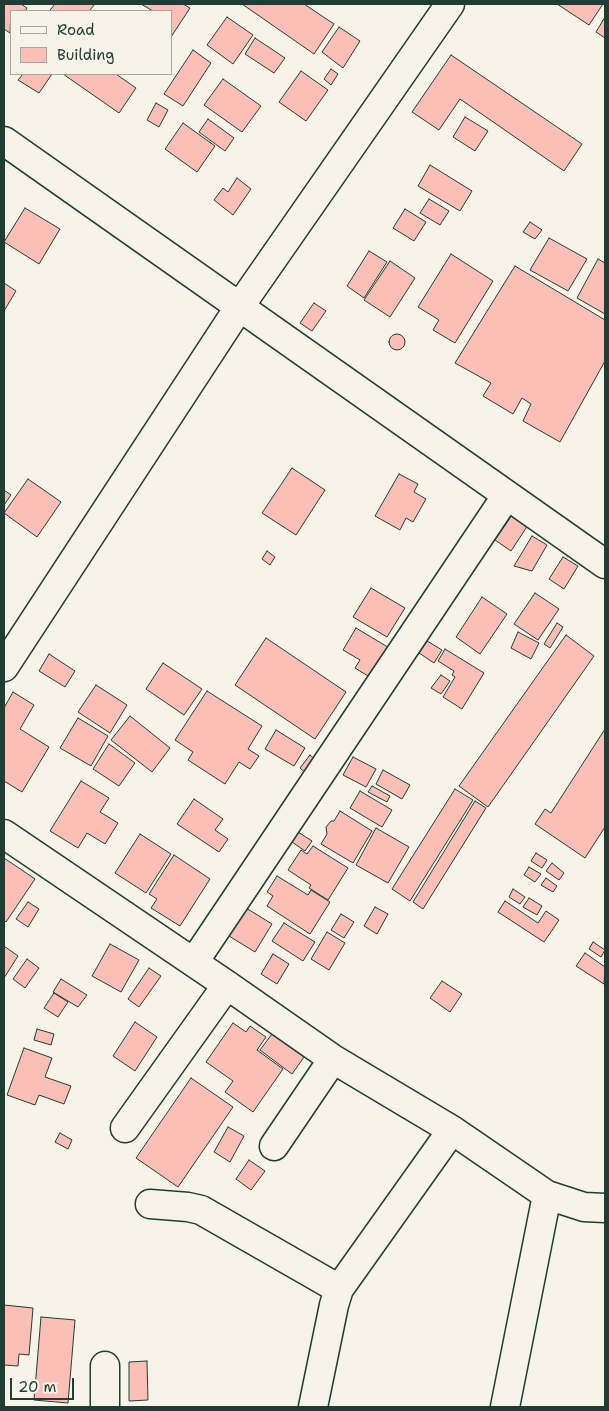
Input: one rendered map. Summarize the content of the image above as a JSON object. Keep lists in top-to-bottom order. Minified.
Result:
{"legend":["Road","Building"],"scale_bar":"20 m"}
